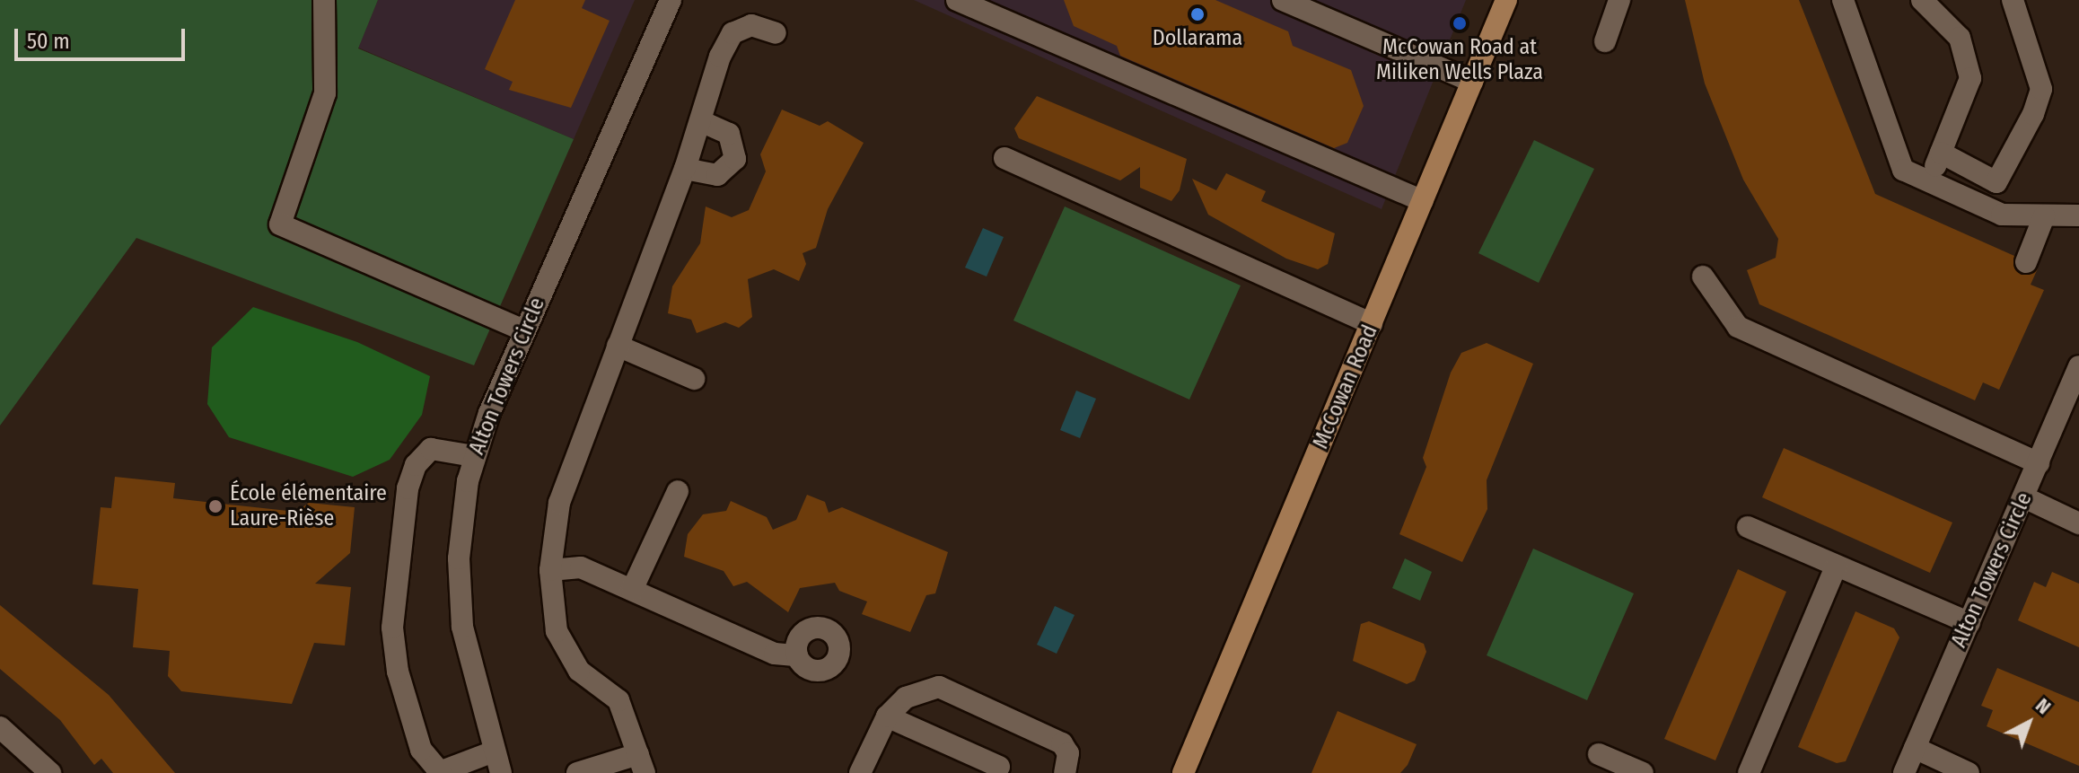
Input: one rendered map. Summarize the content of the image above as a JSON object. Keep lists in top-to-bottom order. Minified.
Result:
{"streets":{"main road":["McCowan Road"],"street":["Alton Towers Circle"]},"places":["Dollarama","McCowan Road at Miliken Wells Plaza","École élémentaire Laure-Rièse"],"scale_bar":"50 m","north":"top right"}
